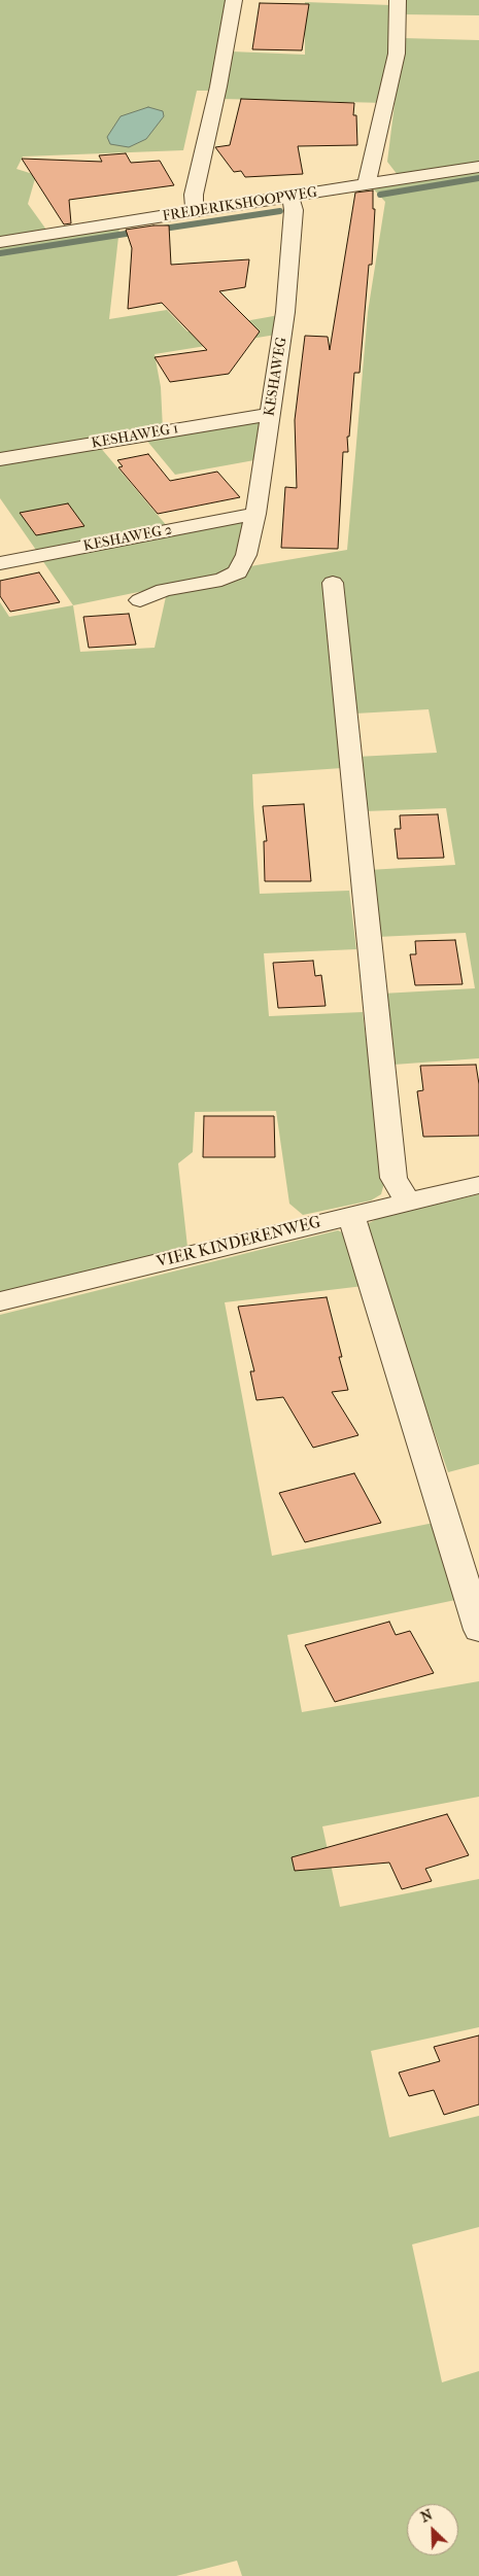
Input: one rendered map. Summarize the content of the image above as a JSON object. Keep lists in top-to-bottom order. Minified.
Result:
{"streets":{"street":["FREDERIKSHOOPWEG","KESHAWEG","KESHAWEG 1","KESHAWEG 2","VIER KINDERENWEG"]},"crossings":[["FREDERIKSHOOPWEG","KESHAWEG"],["KESHAWEG","KESHAWEG 1"],["KESHAWEG","KESHAWEG 2"]],"north":"top left"}
